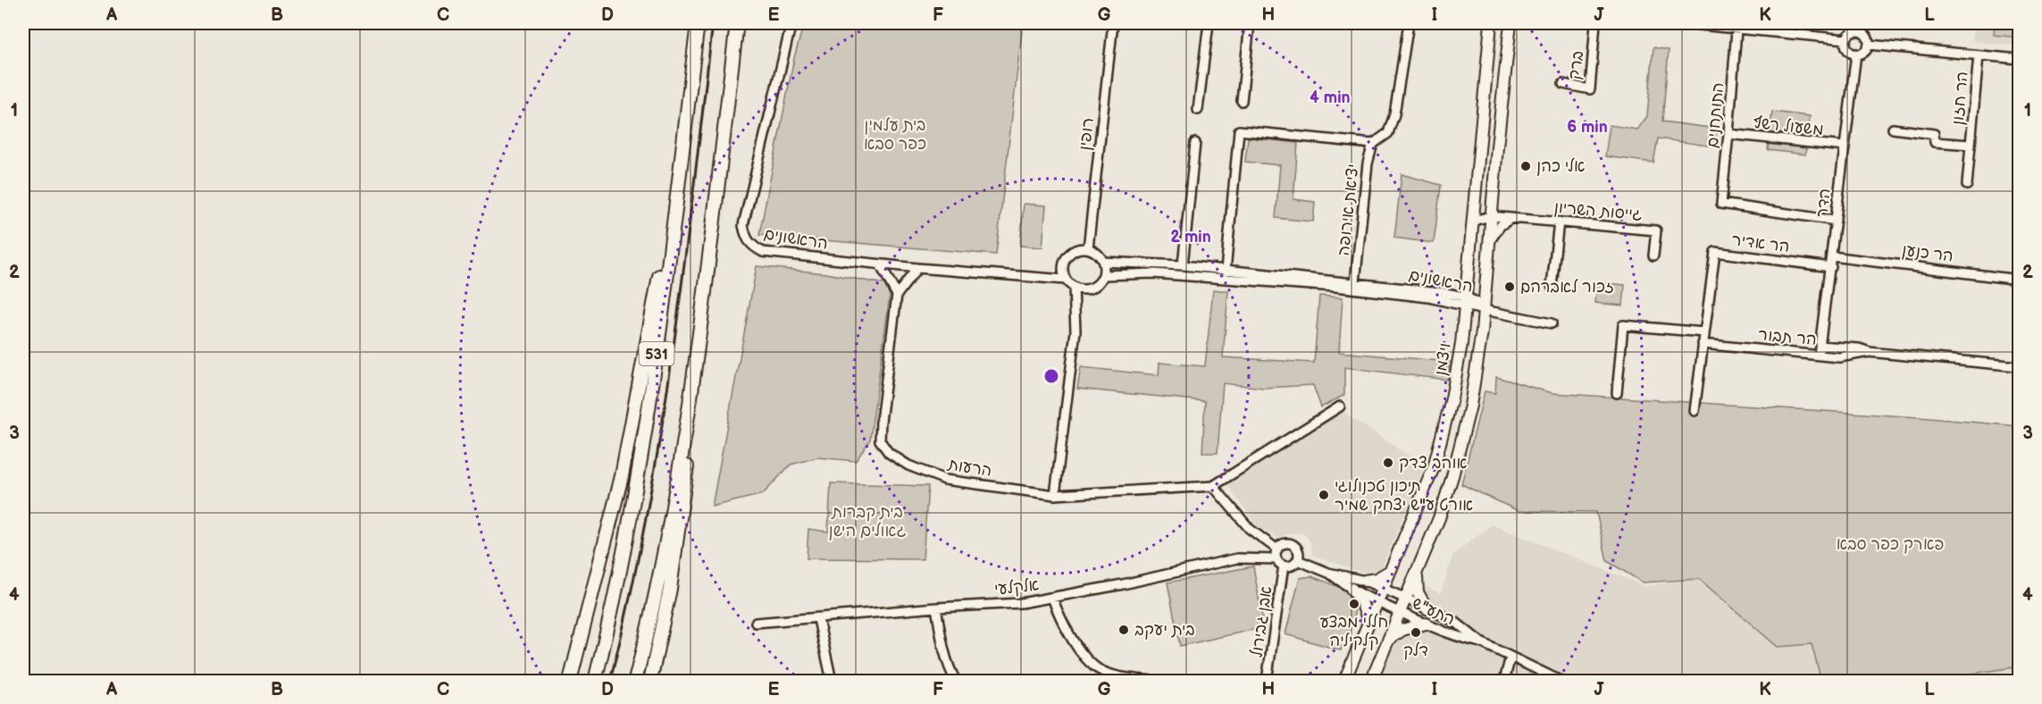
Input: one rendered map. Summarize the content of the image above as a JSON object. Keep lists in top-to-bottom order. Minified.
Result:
{"streets":{"highway":["531"],"main road":["ויצמן"],"street":["ברק","הר חזון","התותחנים","משעול רשף","רופין","הדר","יציאת אירופה","גייסות השריון","הראשונים","הר אדיר","הר כנען","הר תבור","הרעות","אלקלעי","התע\"ש","אבן גבירול"]},"crossings":[["התותחנים","משעול רשף"],["התותחנים","הדר"],["משעול רשף","הדר"],["רופין","הראשונים"],["הדר","הר אדיר"],["הדר","הר כנען"],["הדר","הר תבור"],["יציאת אירופה","הראשונים"],["גייסות השריון","ויצמן"],["הראשונים","ויצמן"],["הר אדיר","הר תבור"],["ויצמן","התע\"ש"],["אלקלעי","אבן גבירול"]],"parks":["בית עלמין כפר סבא","בית קברות גאולים הישן","פארק כפר סבא"],"places":["אלי כהן","זכור לאברהם","אוהב צדק","תיכון טכנולוגי אורט ע\"ש יצחק שמיר","חללי מבצע קלקיליה","בית יעקב","דלק"],"grid":{"columns":["A","B","C","D","E","F","G","H","I","J","K","L"],"rows":["1","2","3","4"]},"rings":["4 min","6 min","2 min"]}
